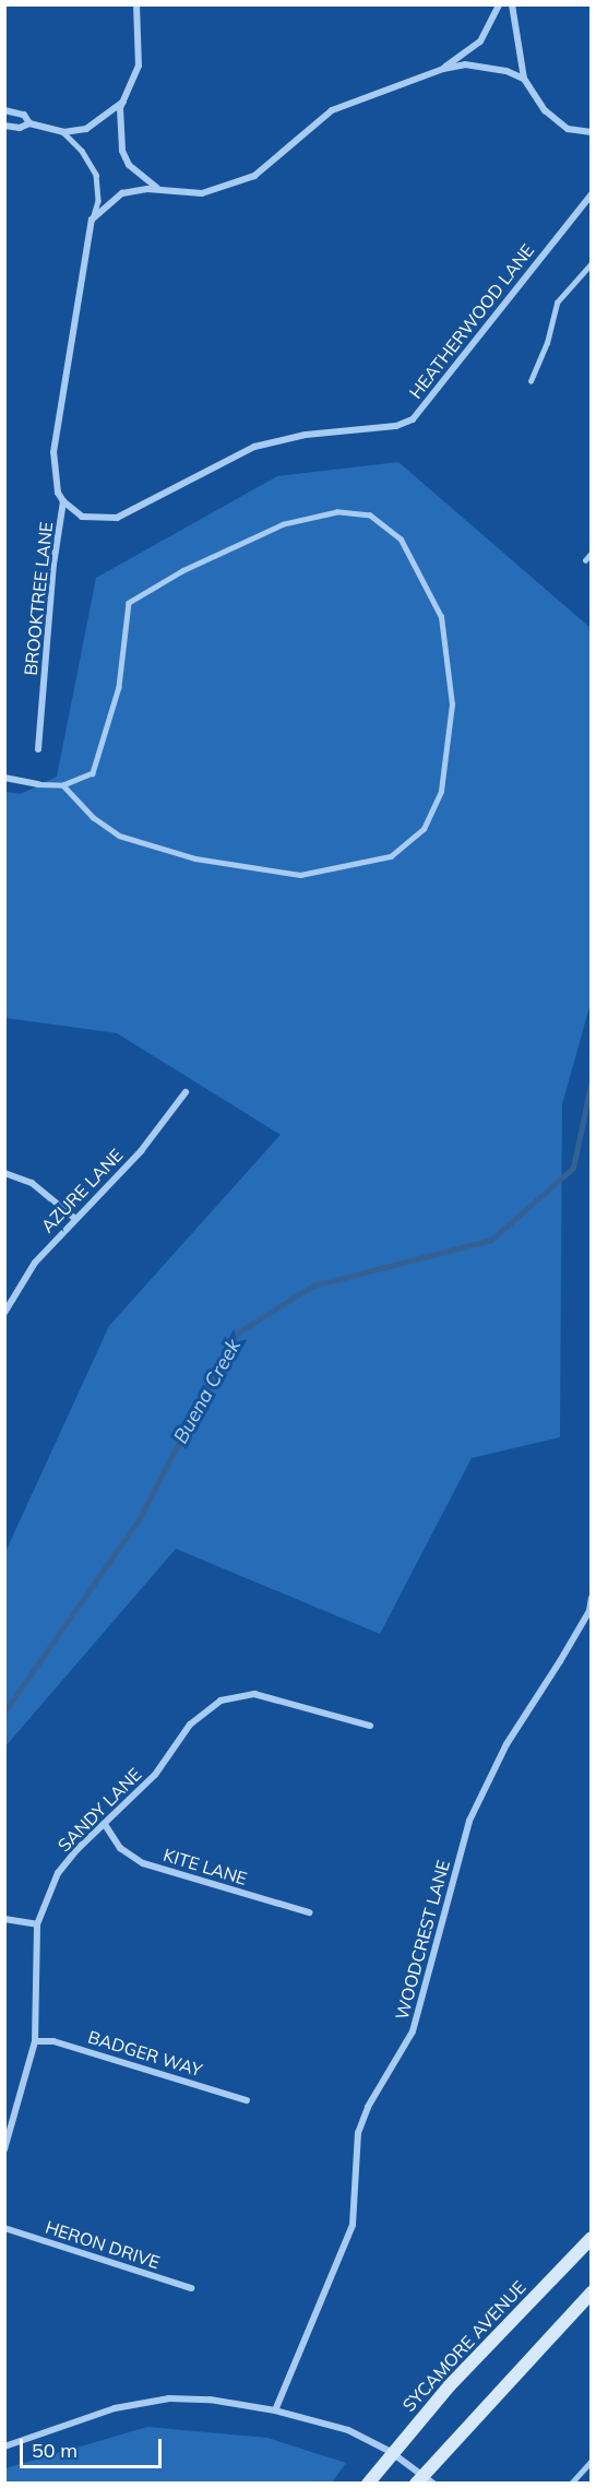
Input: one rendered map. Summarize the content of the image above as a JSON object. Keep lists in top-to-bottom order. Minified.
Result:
{"streets":{"main road":["SYCAMORE AVENUE"],"street":["HEATHERWOOD LANE","BROOKTREE LANE","AZURE LANE","SANDY LANE","KITE LANE","WOODCREST LANE","BADGER WAY","HERON DRIVE"]},"crossings":[["HEATHERWOOD LANE","BROOKTREE LANE"],["SANDY LANE","KITE LANE"],["SANDY LANE","BADGER WAY"]],"water":["Buena Creek"],"scale_bar":"50 m"}
